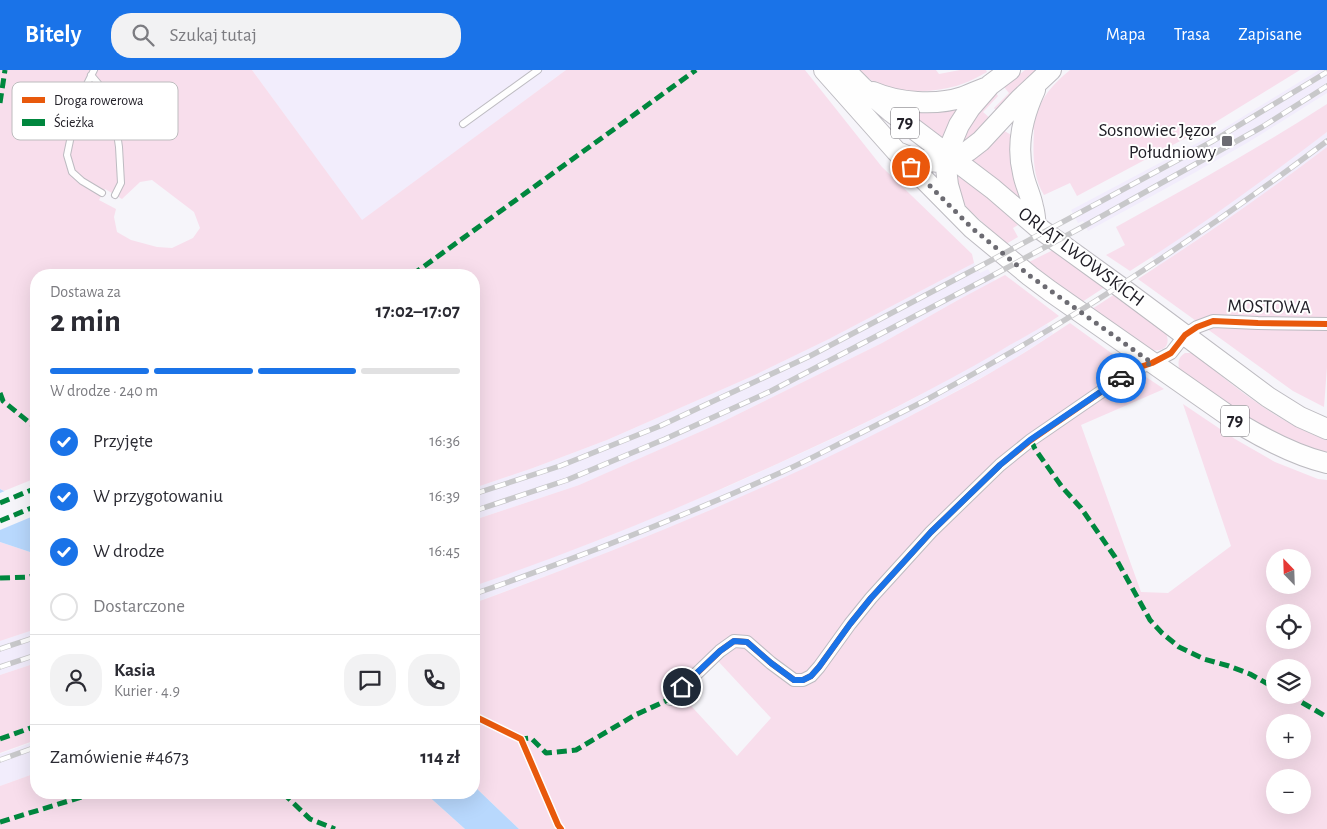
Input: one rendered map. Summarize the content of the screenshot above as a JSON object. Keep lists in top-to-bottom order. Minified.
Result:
{"streets":{"main road":["79","ORLĄT LWOWSKICH"],"street":["MOSTOWA"]},"crossings":[["79","MOSTOWA"],["ORLĄT LWOWSKICH","MOSTOWA"]],"places":{"transit":["Sosnowiec Jęzor Południowy"]},"legend":["Droga rowerowa","Ścieżka"],"north":"top left","page":{"header":"Bitely","search":"Szukaj tutaj","nav":["Mapa","Trasa","Zapisane"],"heading":["2 min","Dostawa za","17:02–17:07"],"panel":["Kasia","Kurier · 4.9","Zamówienie #4673","114 zł"],"bar":"W drodze · 240 m","list":[["Przyjęte","16:36"],["W przygotowaniu","16:39"],["W drodze","16:45"],"Dostarczone"],"map_buttons":["+","−"]}}
